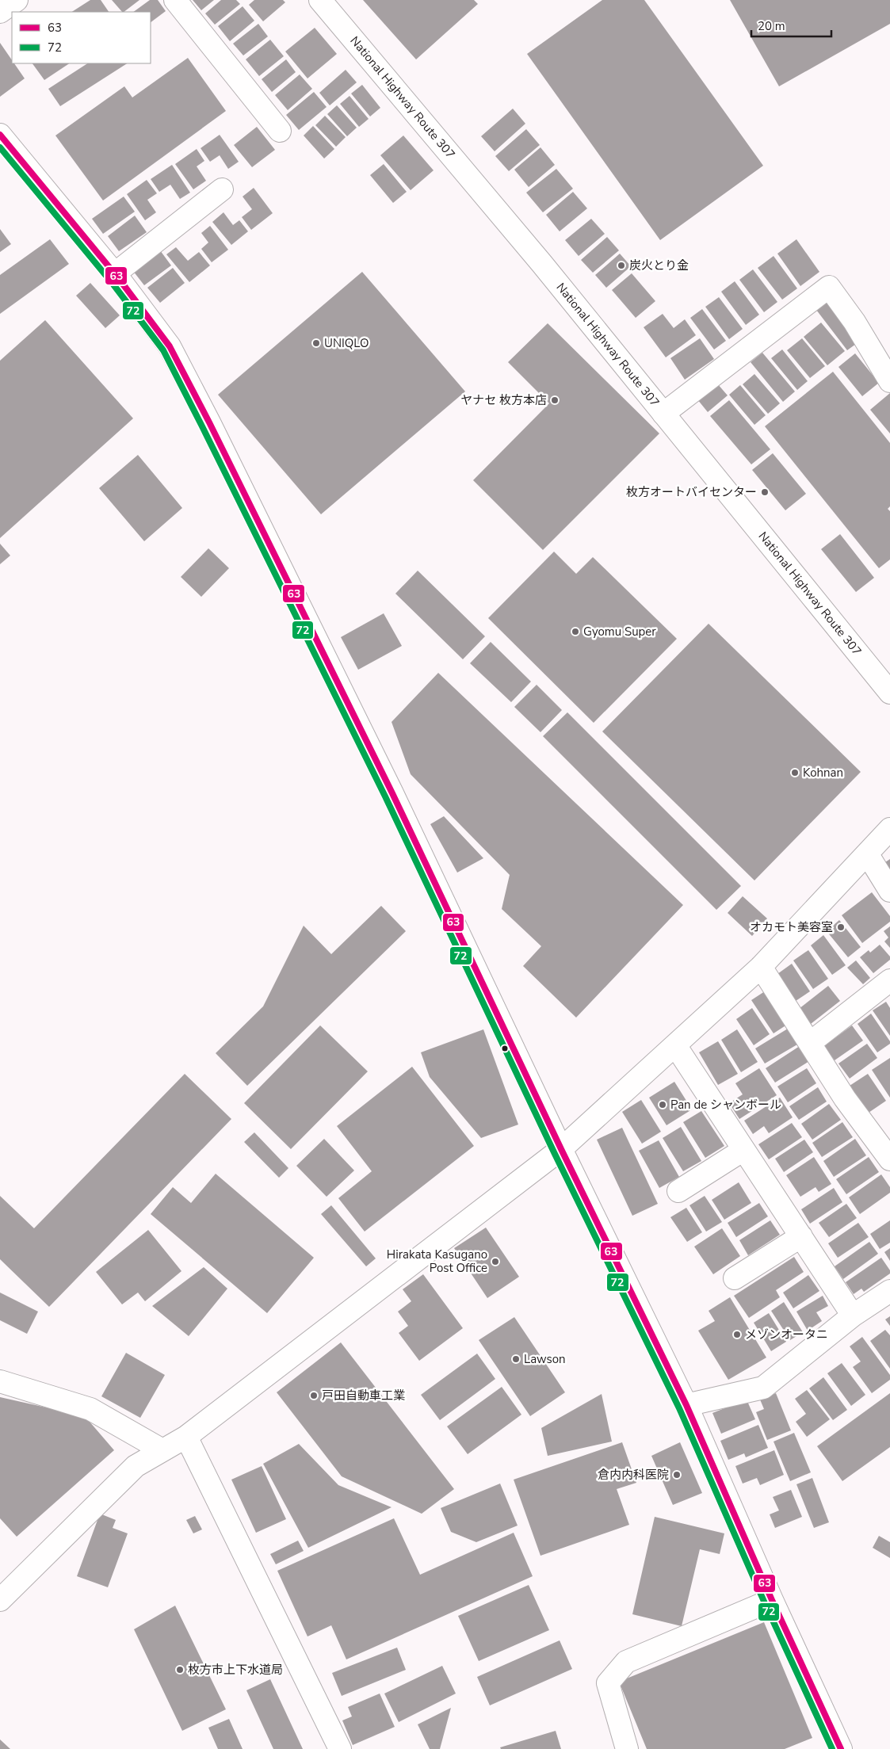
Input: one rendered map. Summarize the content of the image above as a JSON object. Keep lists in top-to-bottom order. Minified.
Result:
{"streets":{"main road":["National Highway Route 307"]},"places":["炭火とり金","UNIQLO","ヤナセ 枚方本店","枚方オートバイセンター","Gyomu Super","Kohnan","オカモト美容室","Pan de シャンボール","Hirakata Kasugano Post Office","メゾンオータニ","Lawson","戸田自動車工業","倉内内科医院","枚方市上下水道局"],"lines":["transit line 63","transit line 72"],"legend":["63","72"],"scale_bar":"20 m"}
